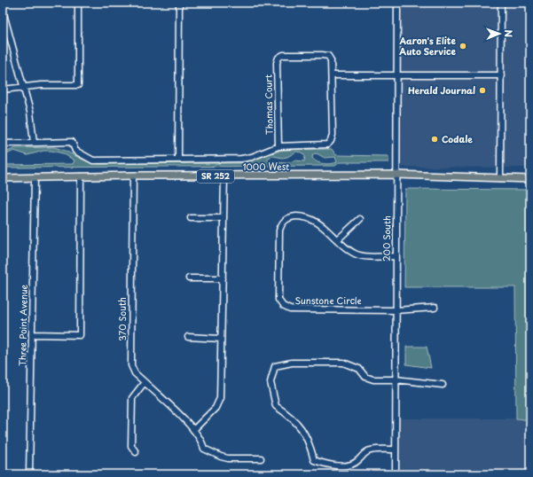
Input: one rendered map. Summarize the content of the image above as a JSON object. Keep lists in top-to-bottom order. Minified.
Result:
{"streets":{"main road":["1000 West","SR 252"],"street":["Thomas Court","200 South","Sunstone Circle","370 South","Three Point Avenue"]},"crossings":[["1000 West","200 South"],["1000 West","370 South"],["1000 West","Three Point Avenue"],["200 South","Sunstone Circle"]],"places":["Aaron's Elite Auto Service","Herald Journal","Codale"],"north":"right"}
